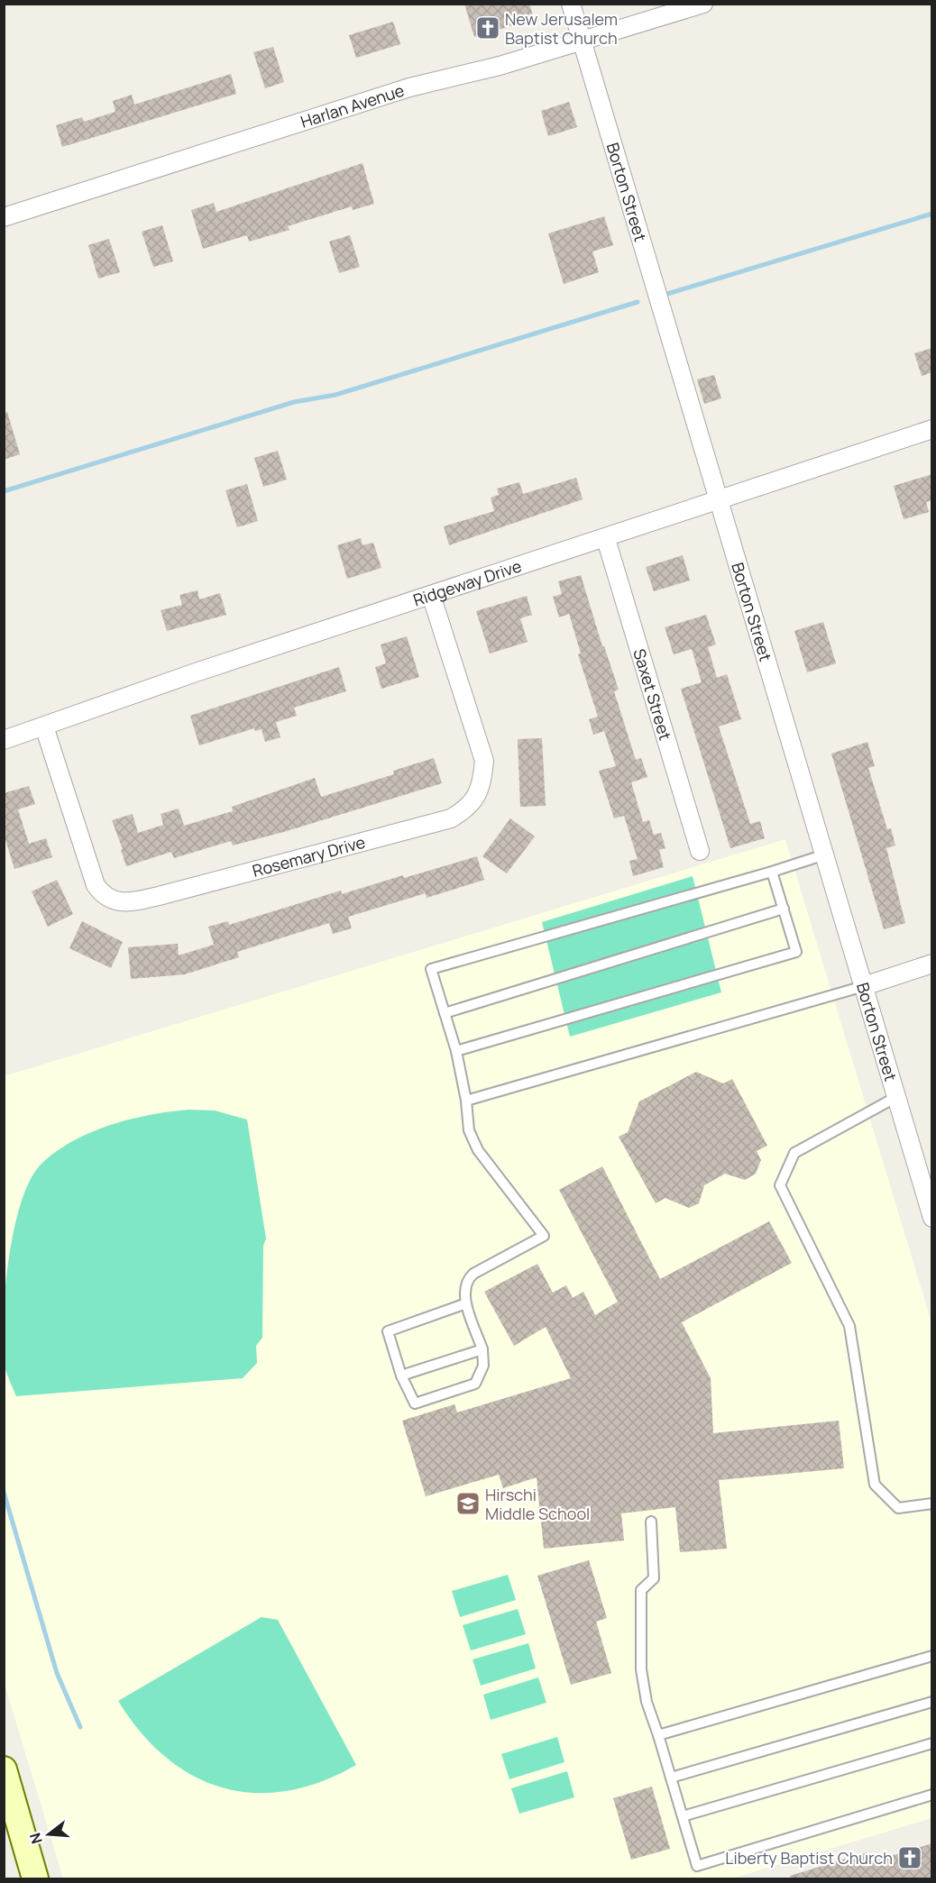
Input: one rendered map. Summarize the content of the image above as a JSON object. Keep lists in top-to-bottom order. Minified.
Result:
{"streets":{"street":["Harlan Avenue","Borton Street","Ridgeway Drive","Saxet Street","Rosemary Drive"]},"crossings":[["Harlan Avenue","Borton Street"],["Borton Street","Ridgeway Drive"],["Ridgeway Drive","Saxet Street"],["Ridgeway Drive","Rosemary Drive"]],"places":{"church":["New Jerusalem Baptist Church","Liberty Baptist Church"],"school or university":["Hirschi Middle School"]},"north":"left"}
